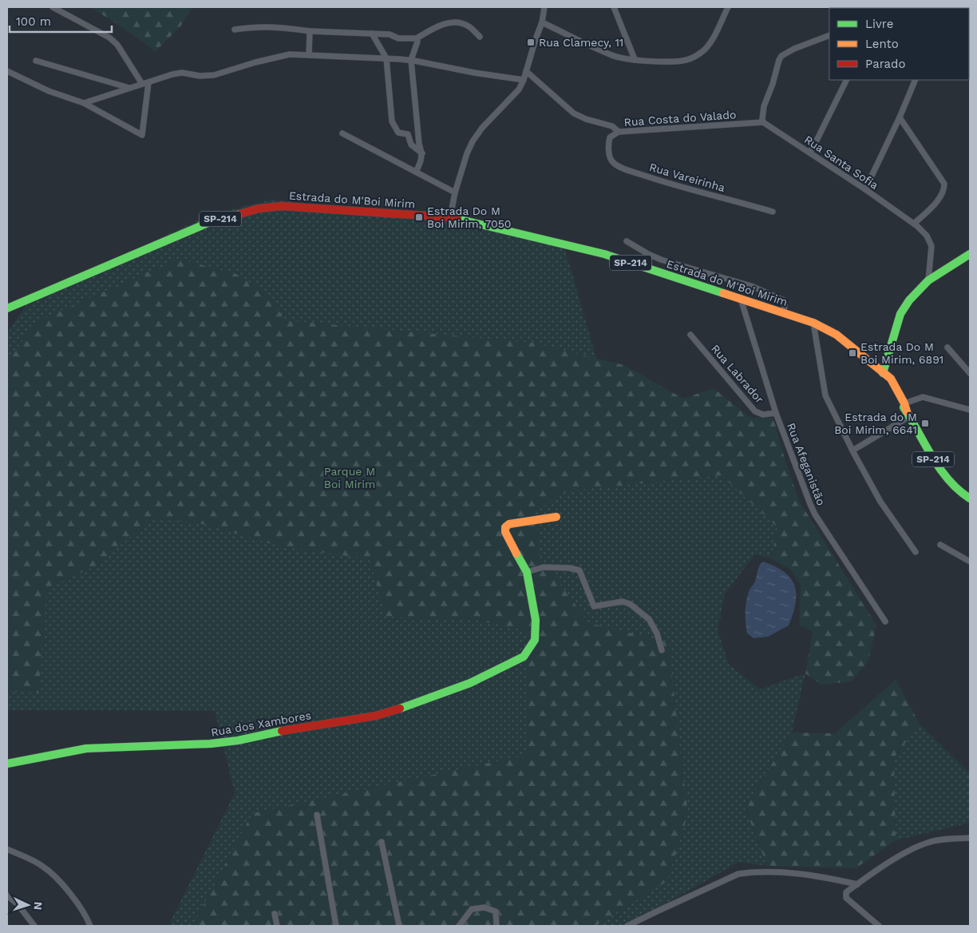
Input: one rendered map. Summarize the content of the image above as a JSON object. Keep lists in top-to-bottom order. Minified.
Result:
{"streets":{"main road":["Estrada do M'Boi Mirim","SP-214","Rua dos Xambores"],"street":["Rua Costa do Valado","Rua Santa Sofia","Rua Vareirinha","Rua Labrador","Rua Afeganistão"]},"crossings":[["Rua Costa do Valado","Rua Santa Sofia"],["Rua Costa do Valado","Rua Vareirinha"],["Estrada do M'Boi Mirim","Rua Afeganistão"],["Rua Labrador","Rua Afeganistão"]],"parks":["Parque M Boi Mirim"],"places":{"transit":["Rua Clamecy, 11","Estrada Do M Boi Mirim, 7050","Estrada Do M Boi Mirim, 6891","Estrada do M Boi Mirim, 6641"]},"legend":["Livre","Lento","Parado"],"scale_bar":"100 m","north":"right"}
